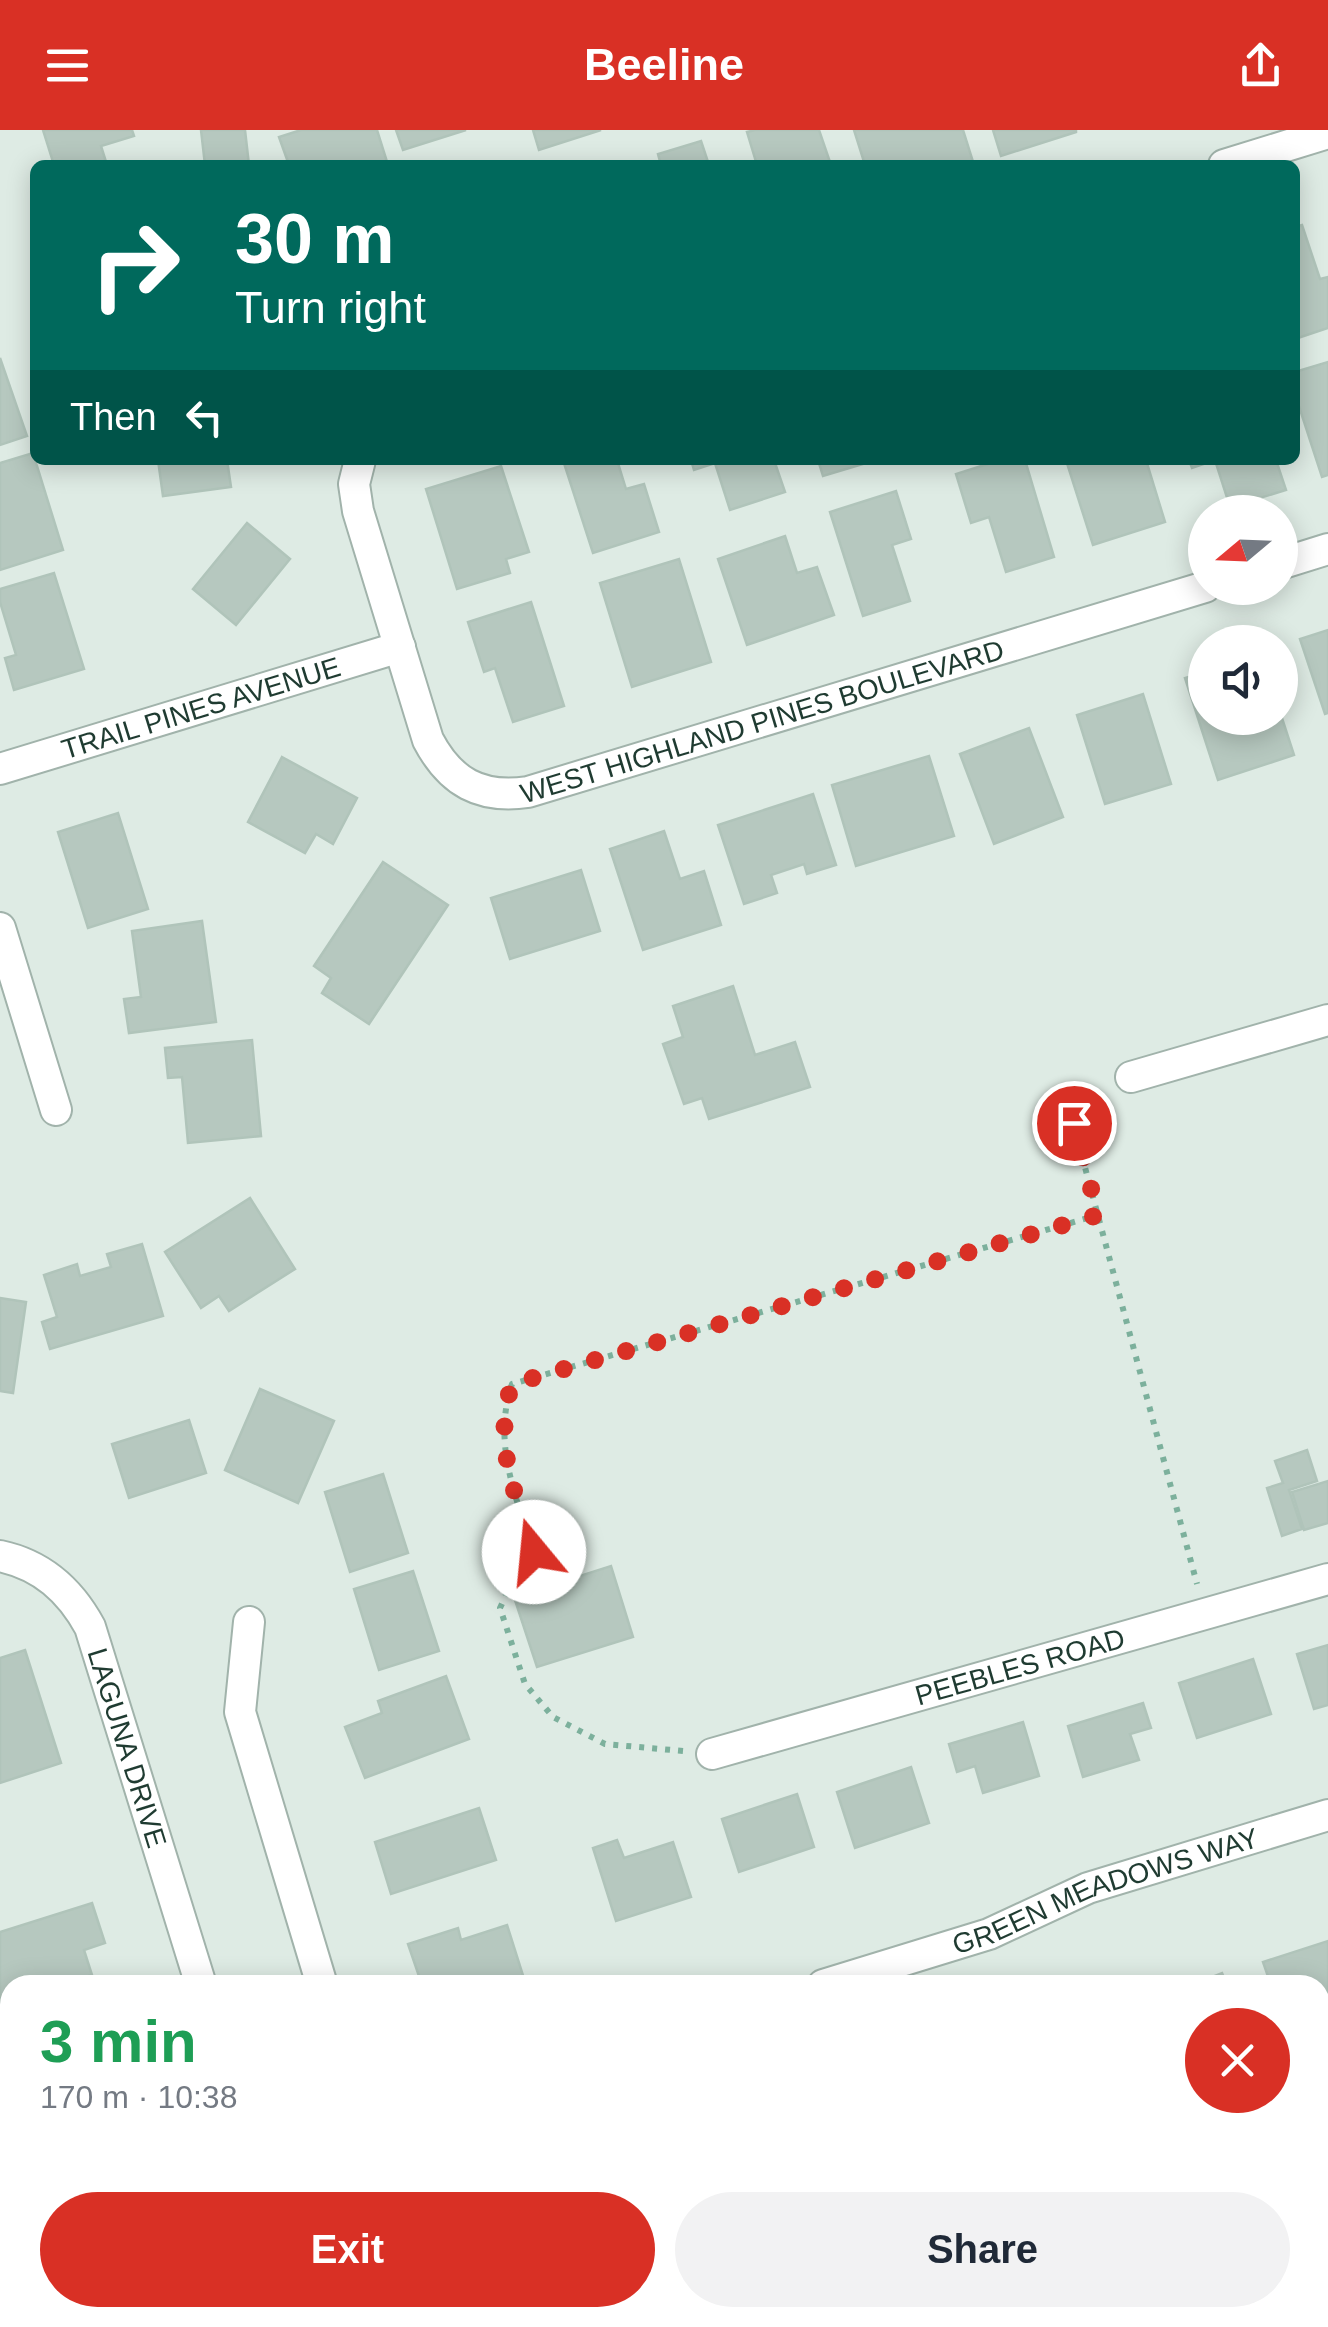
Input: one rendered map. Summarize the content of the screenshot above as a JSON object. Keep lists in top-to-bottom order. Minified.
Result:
{"streets":{"street":["TRAIL PINES AVENUE","WEST HIGHLAND PINES BOULEVARD","PEEBLES ROAD","LAGUNA DRIVE","GREEN MEADOWS WAY"]},"crossings":[["TRAIL PINES AVENUE","WEST HIGHLAND PINES BOULEVARD"]],"north":"left","page":{"header":"Beeline","turn":["30 m","Turn right"],"then":"Then","heading":["3 min","170 m · 10:38"],"buttons":["Exit","Share"]}}
